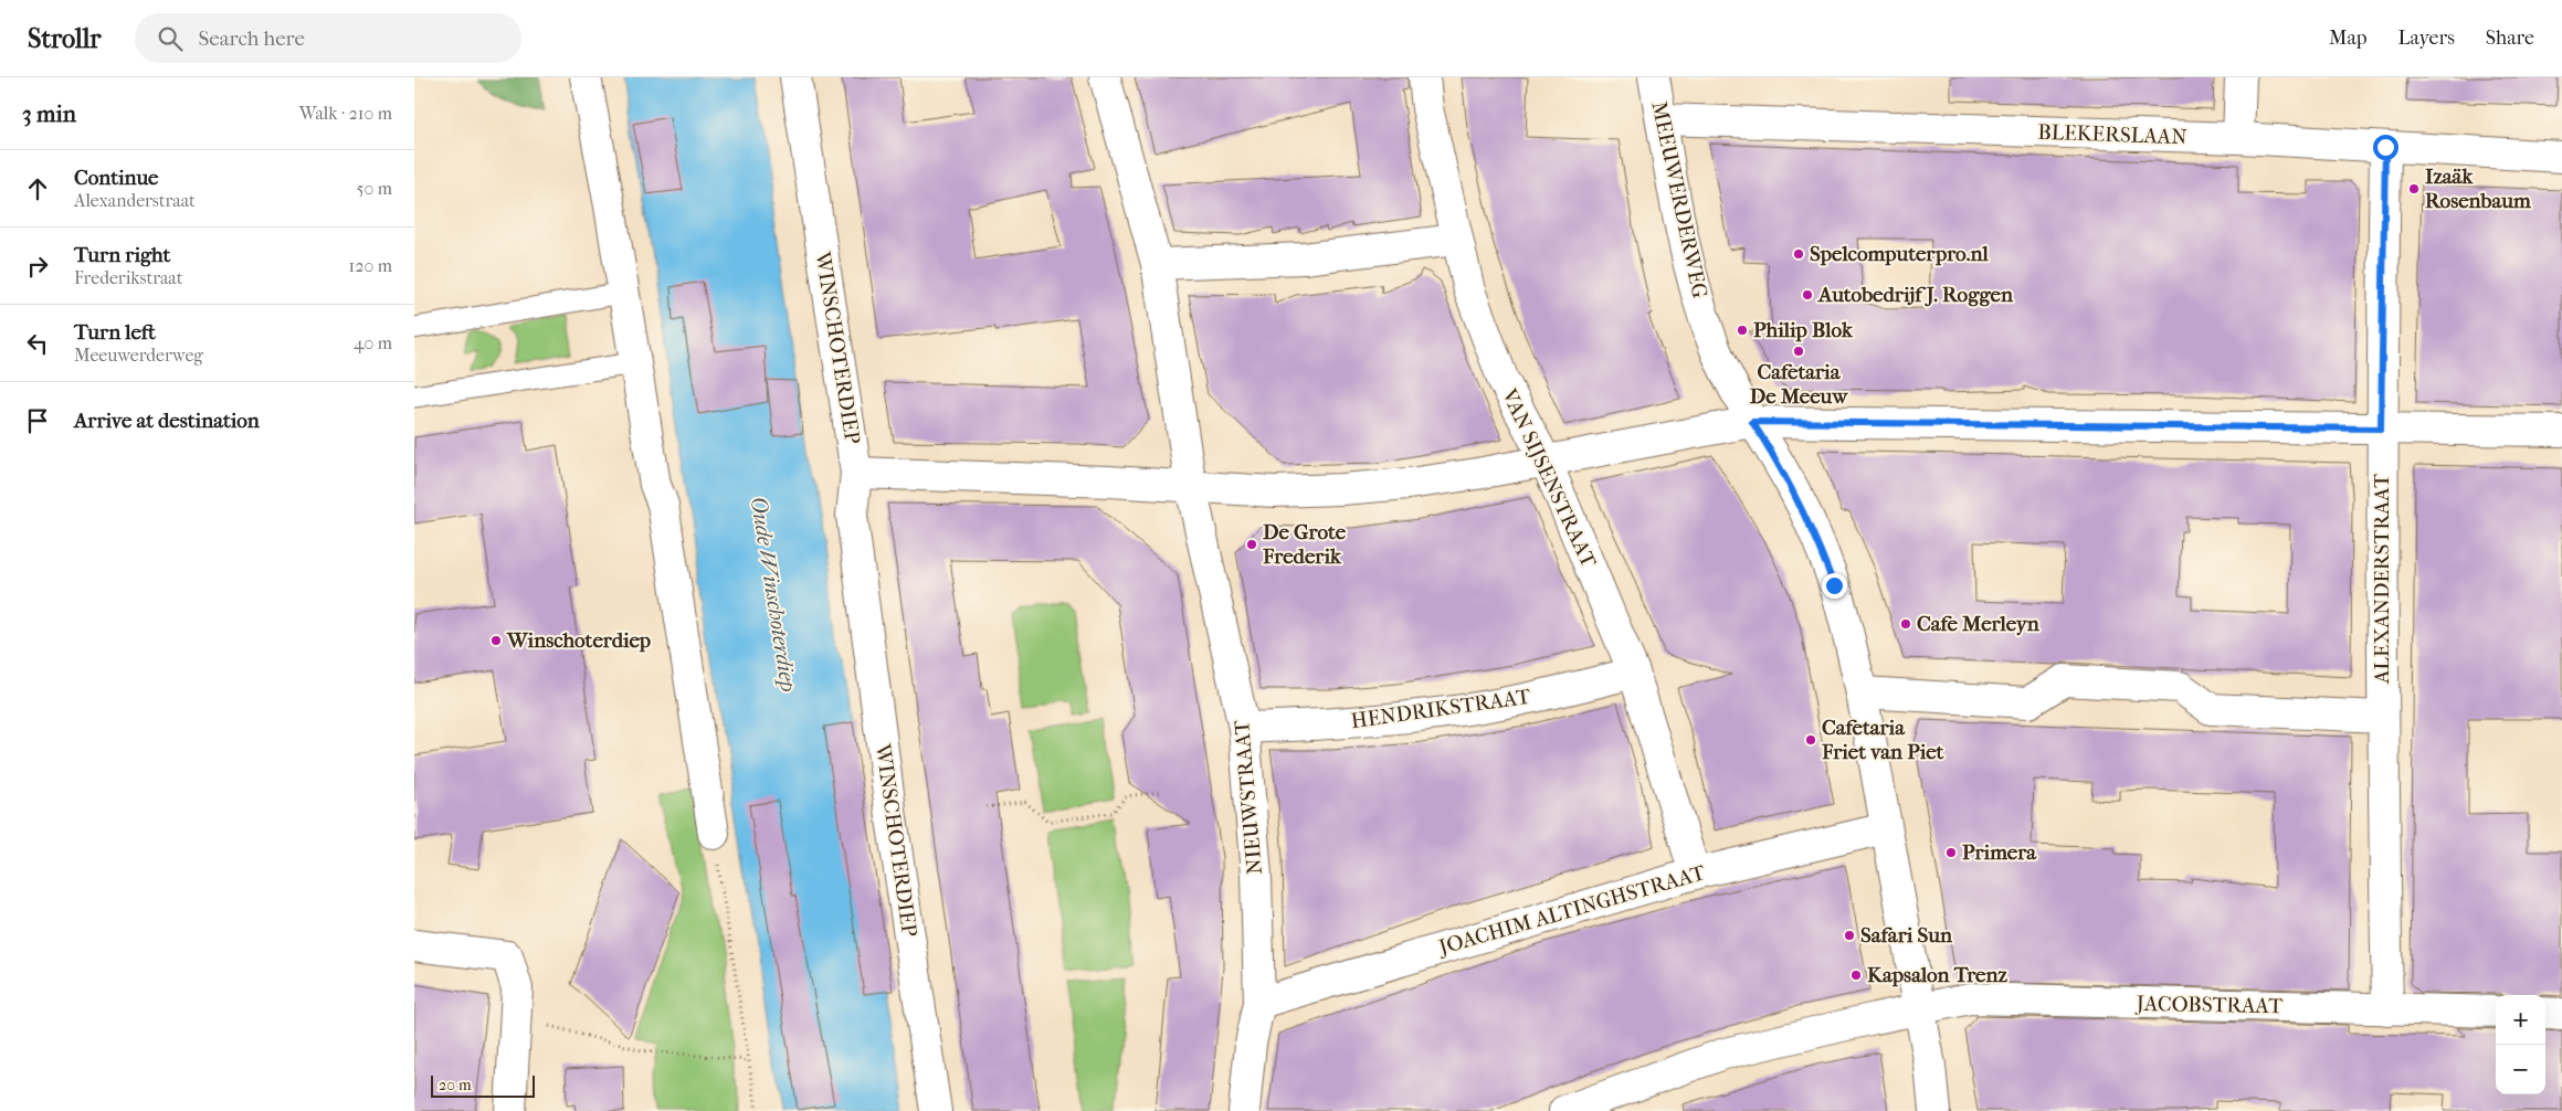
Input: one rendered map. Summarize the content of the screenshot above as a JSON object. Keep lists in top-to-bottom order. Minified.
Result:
{"streets":{"street":["BLEKERSLAAN","MEEUWERDERWEG","WINSCHOTERDIEP","VAN SIJSENSTRAAT","ALEXANDERSTRAAT","HENDRIKSTRAAT","NIEUWSTRAAT","JOACHIM ALTINGHSTRAAT","JACOBSTRAAT"]},"crossings":[["BLEKERSLAAN","MEEUWERDERWEG"],["BLEKERSLAAN","ALEXANDERSTRAAT"],["MEEUWERDERWEG","JOACHIM ALTINGHSTRAAT"],["MEEUWERDERWEG","JACOBSTRAAT"],["VAN SIJSENSTRAAT","HENDRIKSTRAAT"],["VAN SIJSENSTRAAT","JOACHIM ALTINGHSTRAAT"],["ALEXANDERSTRAAT","JACOBSTRAAT"],["HENDRIKSTRAAT","NIEUWSTRAAT"],["NIEUWSTRAAT","JOACHIM ALTINGHSTRAAT"]],"water":["Oude Winschoterdiep"],"places":["Izaäk Rosenbaum","Spelcomputerpro.nl","Autobedrijf J. Roggen","Philip Blok","Cafetaria De Meeuw","De Grote Frederik","Cafe Merleyn","Winschoterdiep","Cafetaria Friet van Piet","Primera","Safari Sun","Kapsalon Trenz"],"scale_bar":"20 m","page":{"header":"Strollr","search":"Search here","nav":["Map","Layers","Share"],"heading":["3 min","Walk · 210 m"],"list":[["Continue","Alexanderstraat","50 m"],["Turn right","Frederikstraat","120 m"],["Turn left","Meeuwerderweg","40 m"],"Arrive at destination"],"map_buttons":["+","−"],"scale":"20 m"}}
